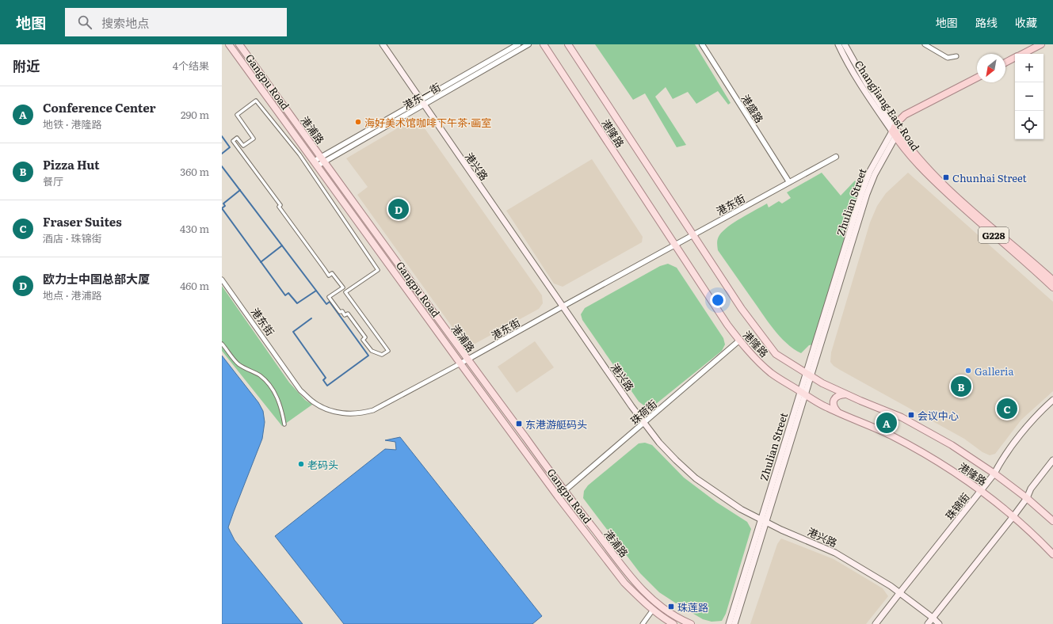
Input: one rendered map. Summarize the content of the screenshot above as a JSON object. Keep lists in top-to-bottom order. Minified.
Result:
{"streets":{"highway":["Changjiang East Road","G228"],"main road":["Gangpu Road","港浦路","港隆路","港兴路","Zhulian Street","珠锦街"],"street":["港东一街","港盛路","港东街","珠荷街"]},"crossings":[["Gangpu Road","港东一街"],["Gangpu Road","港东街"],["Gangpu Road","珠荷街"],["港东一街","港浦路"],["港东一街","港兴路"],["Changjiang East Road","Zhulian Street"],["港盛路","港东街"],["港浦路","港东街"],["港浦路","珠荷街"],["港隆路","Zhulian Street"],["港隆路","港东街"],["港隆路","珠荷街"],["港隆路","珠锦街"],["港兴路","Zhulian Street"],["港兴路","港东街"],["港兴路","珠荷街"],["港兴路","珠锦街"]],"places":{"other":["海好美术馆咖啡下午茶·画室","Galleria","老码头"],"transit":["Chunhai Street","会议中心","东港游艇码头","珠莲路"]},"north":"bottom left","page":{"header":"地图","search":"搜索地点","nav":["地图","路线","收藏"],"heading":["附近","4个结果"],"map_buttons":["+","−"],"list":[{"mark":"A","name":"Conference Center","note":"地铁 · 港隆路","value":"290 m"},{"mark":"B","name":"Pizza Hut","note":"餐厅","value":"360 m"},{"mark":"C","name":"Fraser Suites","note":"酒店 · 珠锦街","value":"430 m"},{"mark":"D","name":"欧力士中国总部大厦","note":"地点 · 港浦路","value":"460 m"}],"pins":["D","B","C","A"]}}
